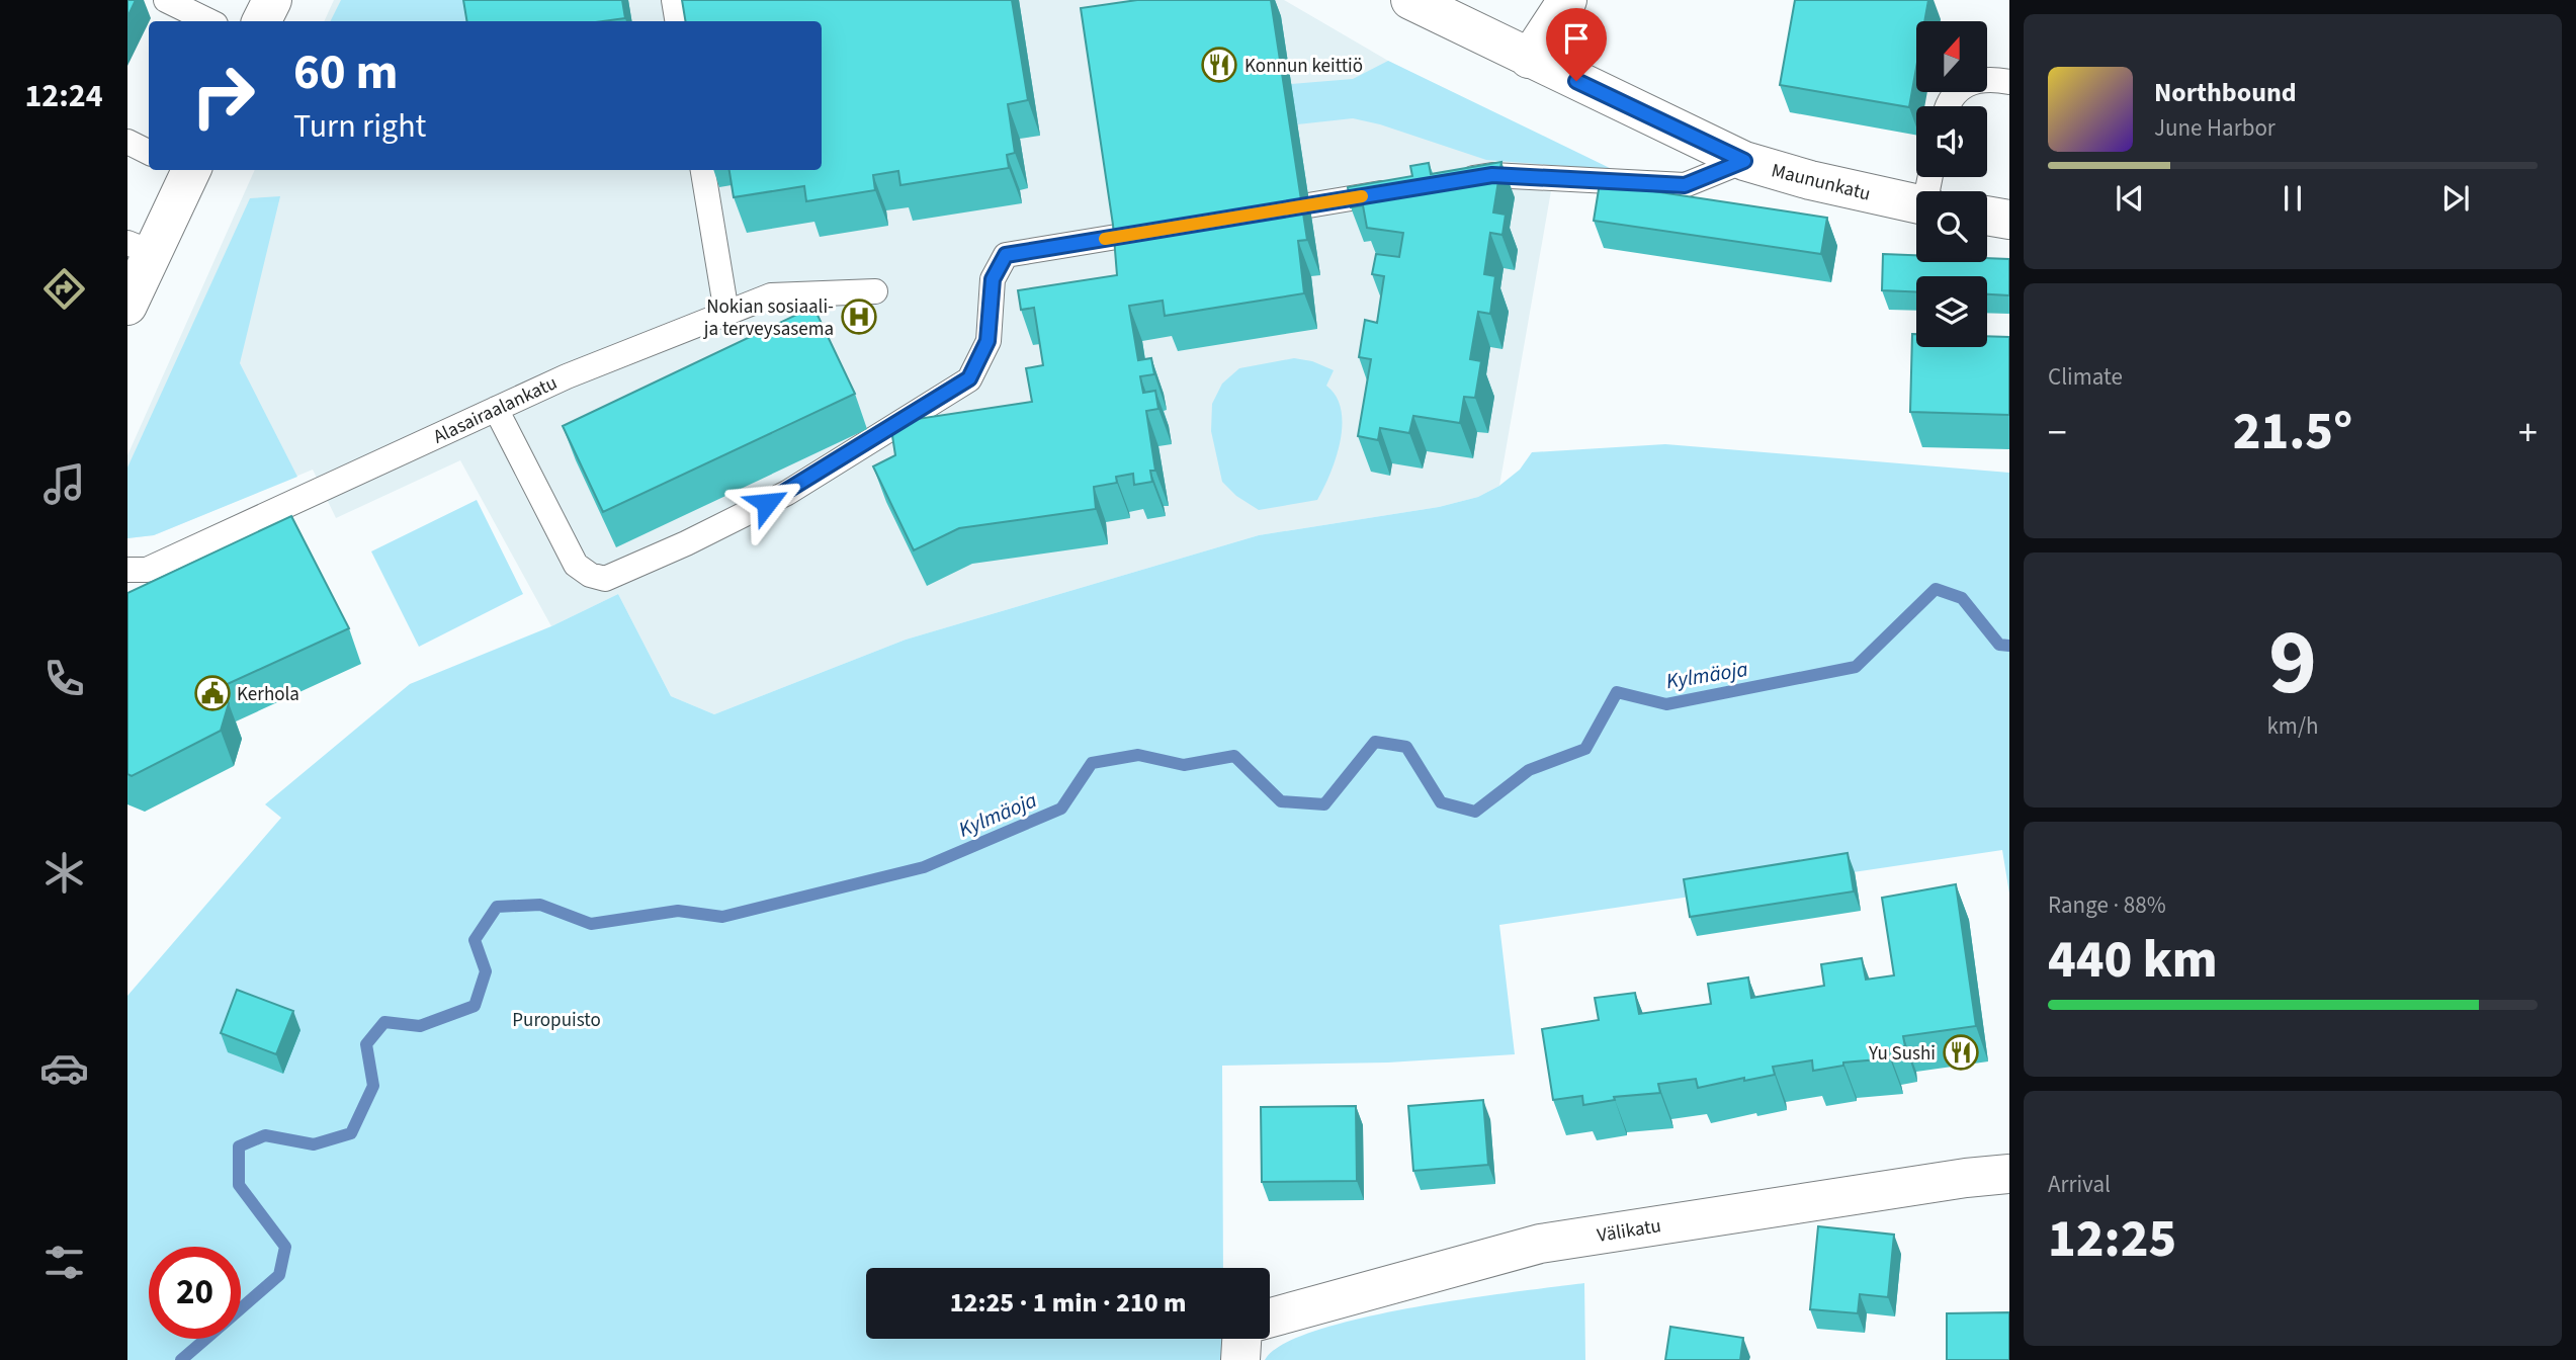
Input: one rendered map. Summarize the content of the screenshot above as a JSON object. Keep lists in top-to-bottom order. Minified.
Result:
{"streets":{"street":["Maununkatu","Välikatu"],"lane":["Alasairaalankatu"]},"water":["Kylmäoja"],"parks":["Puropuisto"],"places":{"restaurant":["Konnun keittiö","Yu Sushi"],"hospital":["Nokian sosiaali- ja terveysasema"],"public building":["Kerhola"]},"north":"top","page":{"tabs":"12:24","turn":["60 m","Turn right"],"song":["Northbound","June Harbor"],"tile":["Climate",["9","km/h"],["Range · 88%","440 km"],["Arrival","12:25"]],"heat":["−","21.5°","+"],"limit":"20","trip":"12:25 · 1 min · 210 m"}}
